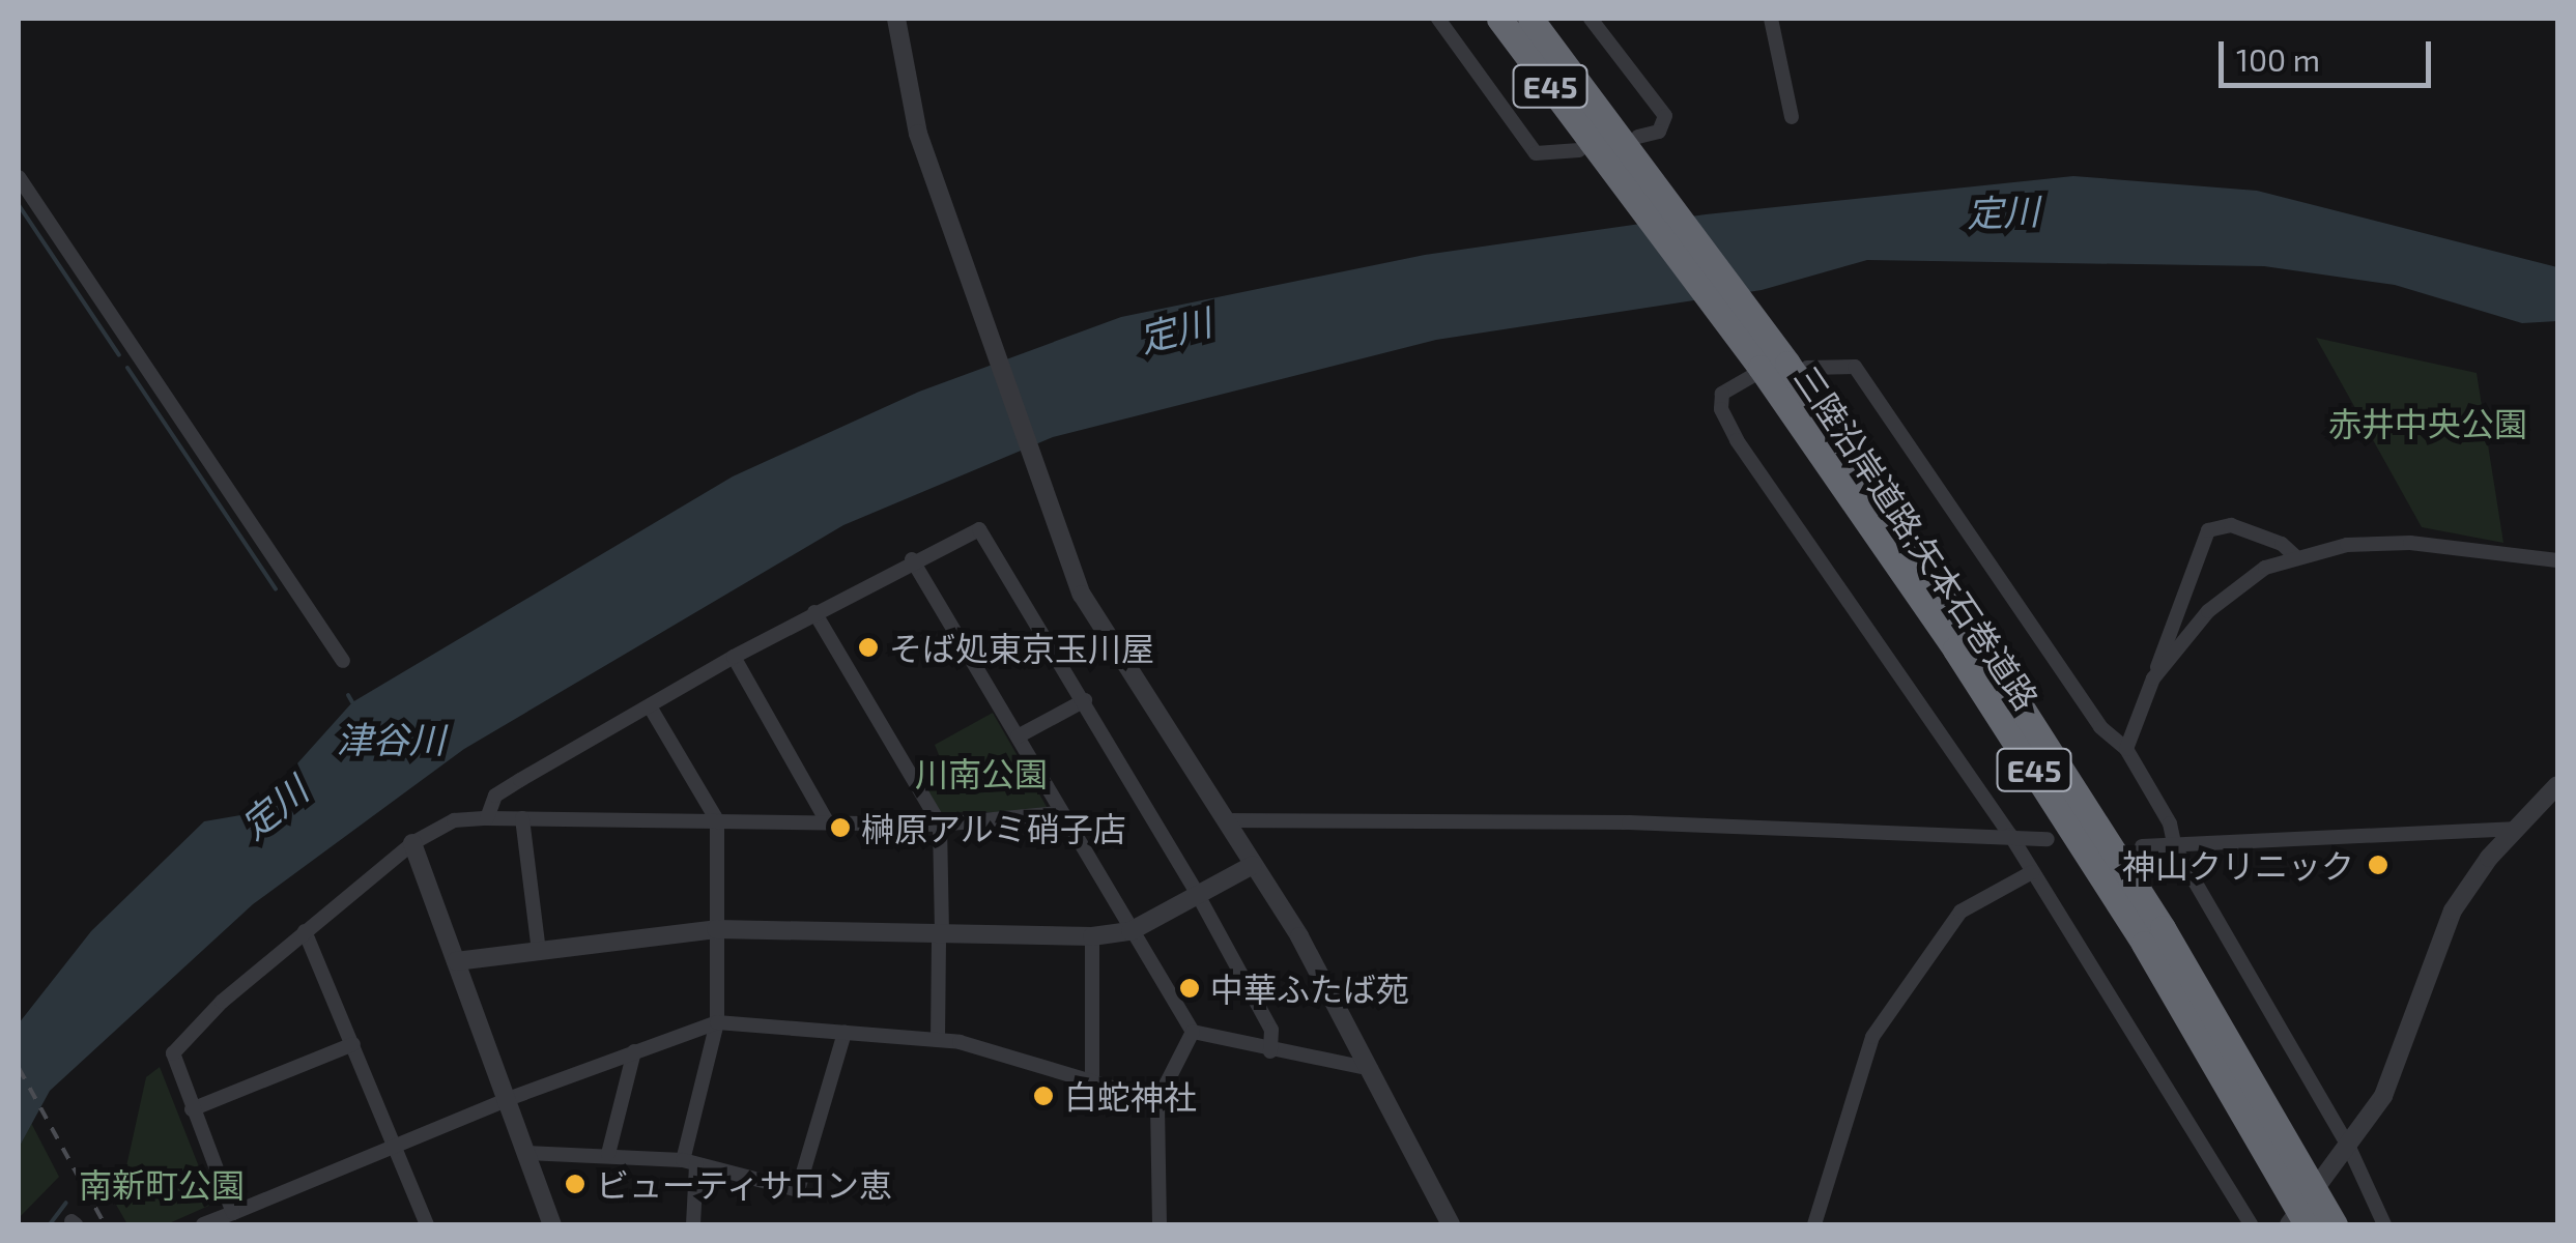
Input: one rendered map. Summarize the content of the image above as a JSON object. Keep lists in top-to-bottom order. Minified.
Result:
{"streets":{"highway":["E45","三陸沿岸道路;矢本石巻道路"]},"water":["定川","津谷川"],"parks":["赤井中央公園","川南公園","南新町公園"],"places":["そば処東京玉川屋","榊原アルミ硝子店","神山クリニック","中華ふたば苑","白蛇神社","ビューティサロン恵"],"scale_bar":"100 m"}
